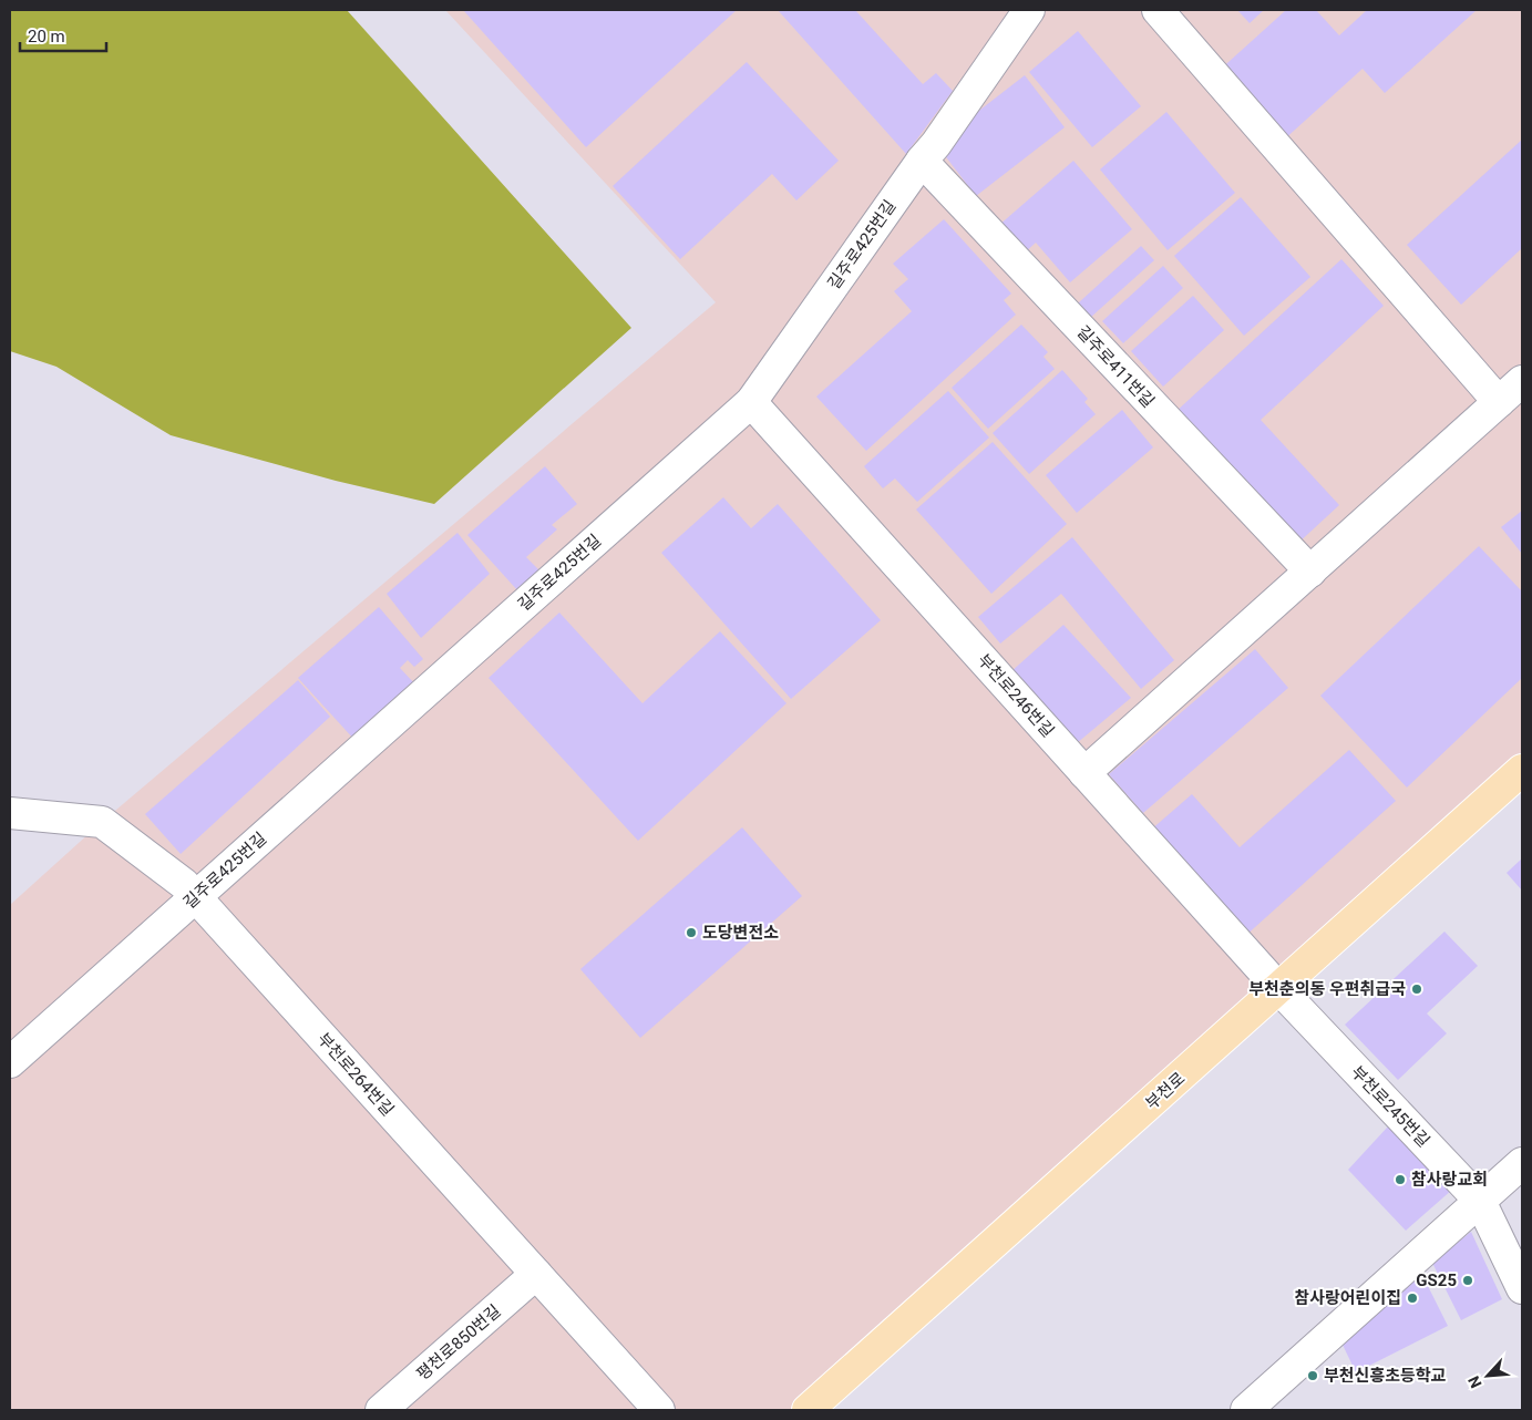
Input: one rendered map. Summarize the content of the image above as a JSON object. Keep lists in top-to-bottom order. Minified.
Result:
{"streets":{"main road":["부천로"],"street":["길주로425번길","길주로411번길","부천로246번길","부천로264번길","부천로245번길","평천로850번길"]},"crossings":[["길주로425번길","길주로411번길"],["길주로425번길","부천로246번길"],["길주로425번길","부천로264번길"],["부천로246번길","부천로"],["부천로246번길","부천로245번길"],["부천로264번길","평천로850번길"],["부천로","부천로245번길"]],"places":["도당변전소","부천춘의동 우편취급국","참사랑교회","GS25","참사랑어린이집","부천신흥초등학교"],"scale_bar":"20 m","north":"bottom left"}
